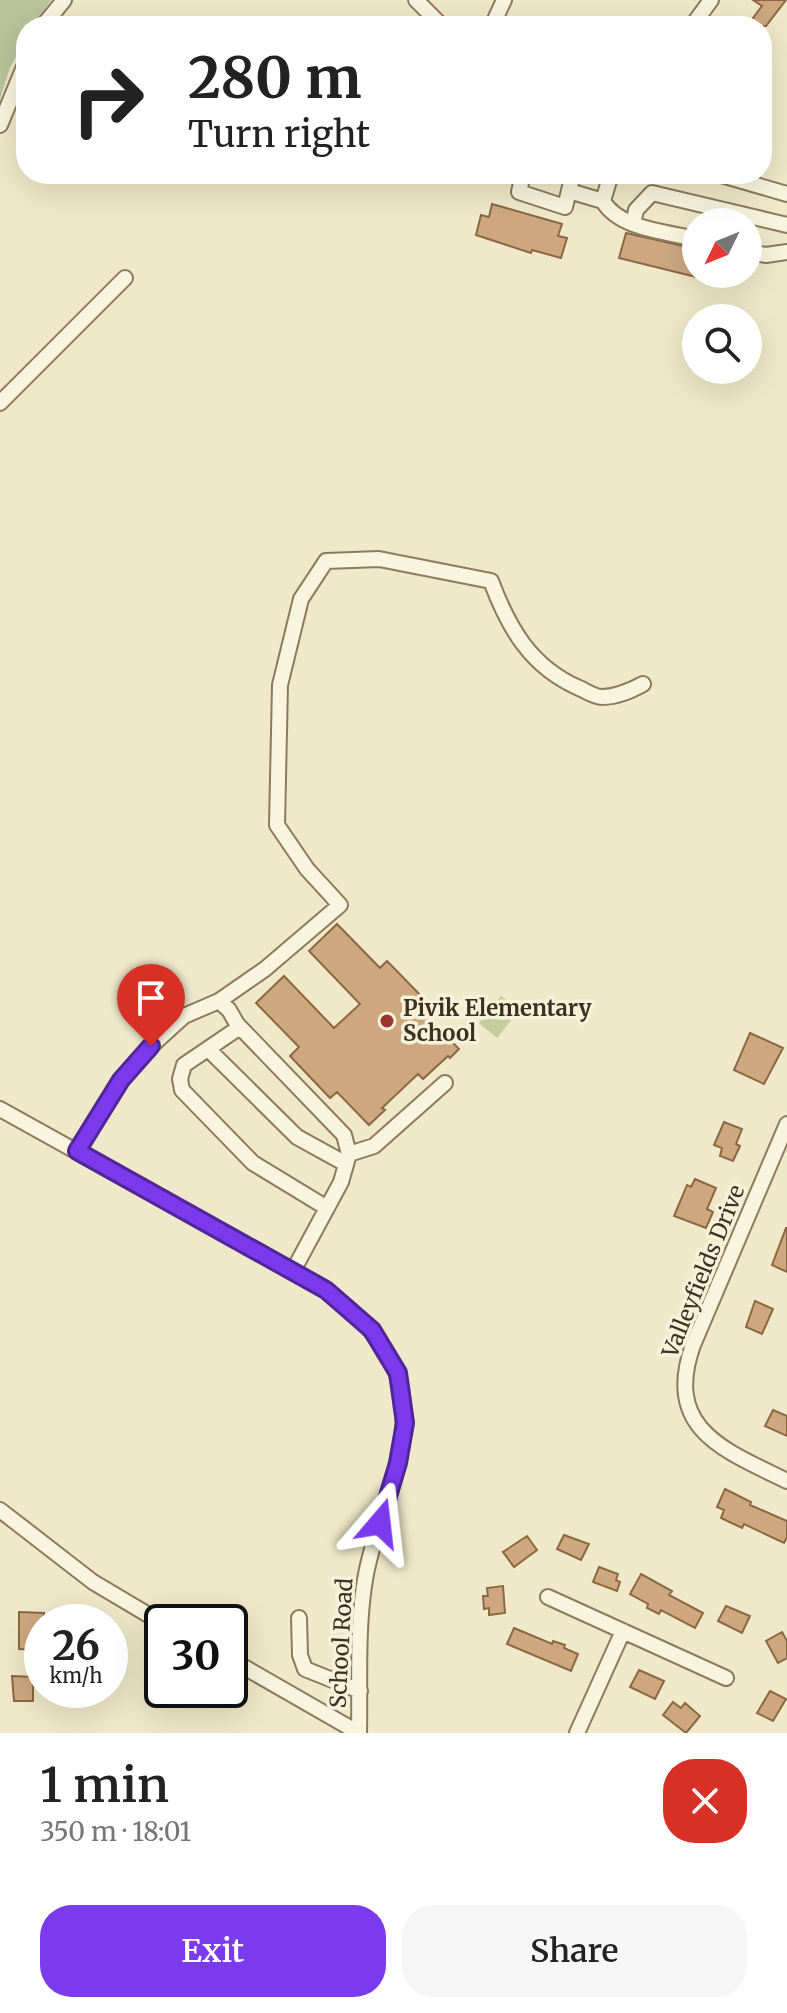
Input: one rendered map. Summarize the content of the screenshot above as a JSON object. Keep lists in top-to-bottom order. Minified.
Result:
{"streets":{"street":["Valleyfields Drive","School Road"]},"places":["Pivik Elementary School"],"north":"bottom left","page":{"turn":["280 m","Turn right"],"speed":"26 km/h","limit":"30","heading":["1 min","350 m · 18:01"],"buttons":["Exit","Share"]}}
